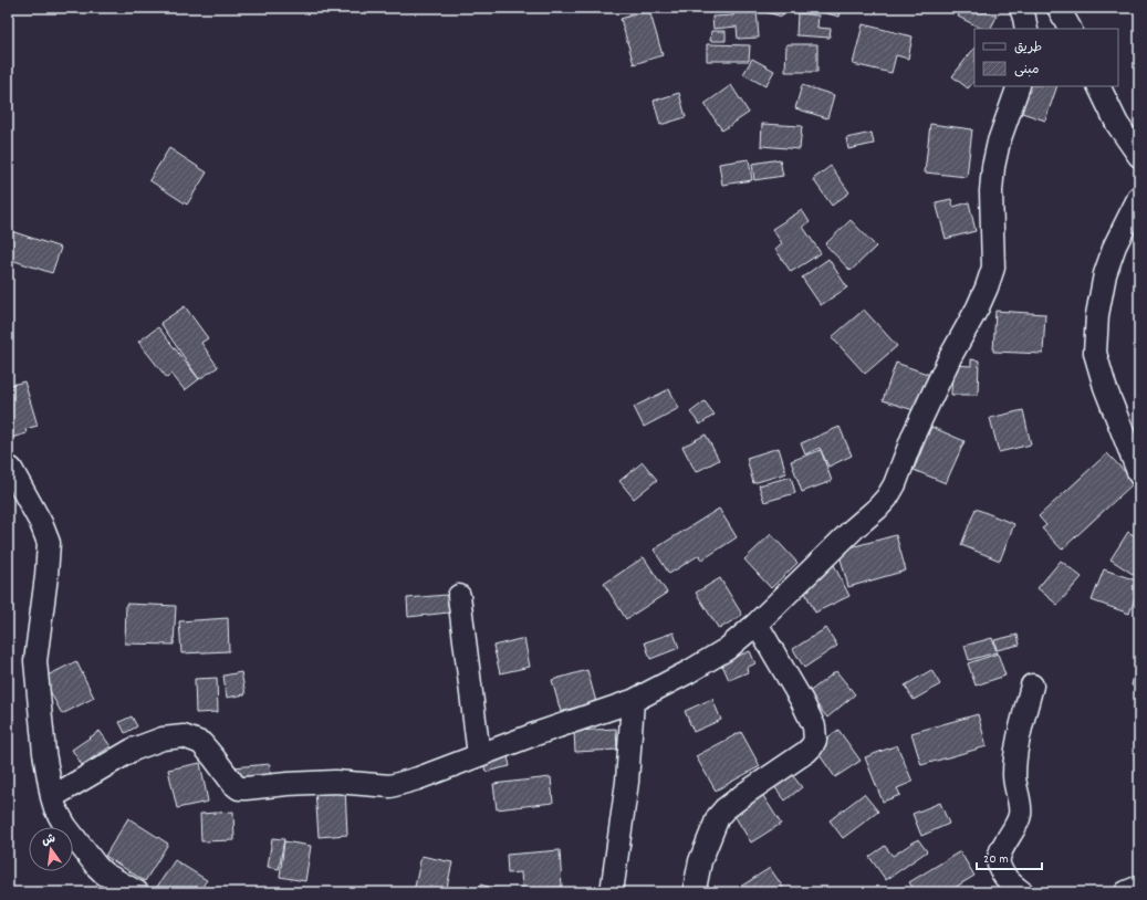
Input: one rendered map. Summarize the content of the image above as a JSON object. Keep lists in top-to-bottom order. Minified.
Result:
{"legend":["طريق","مبنى"],"scale_bar":"20 m","north":"top"}
